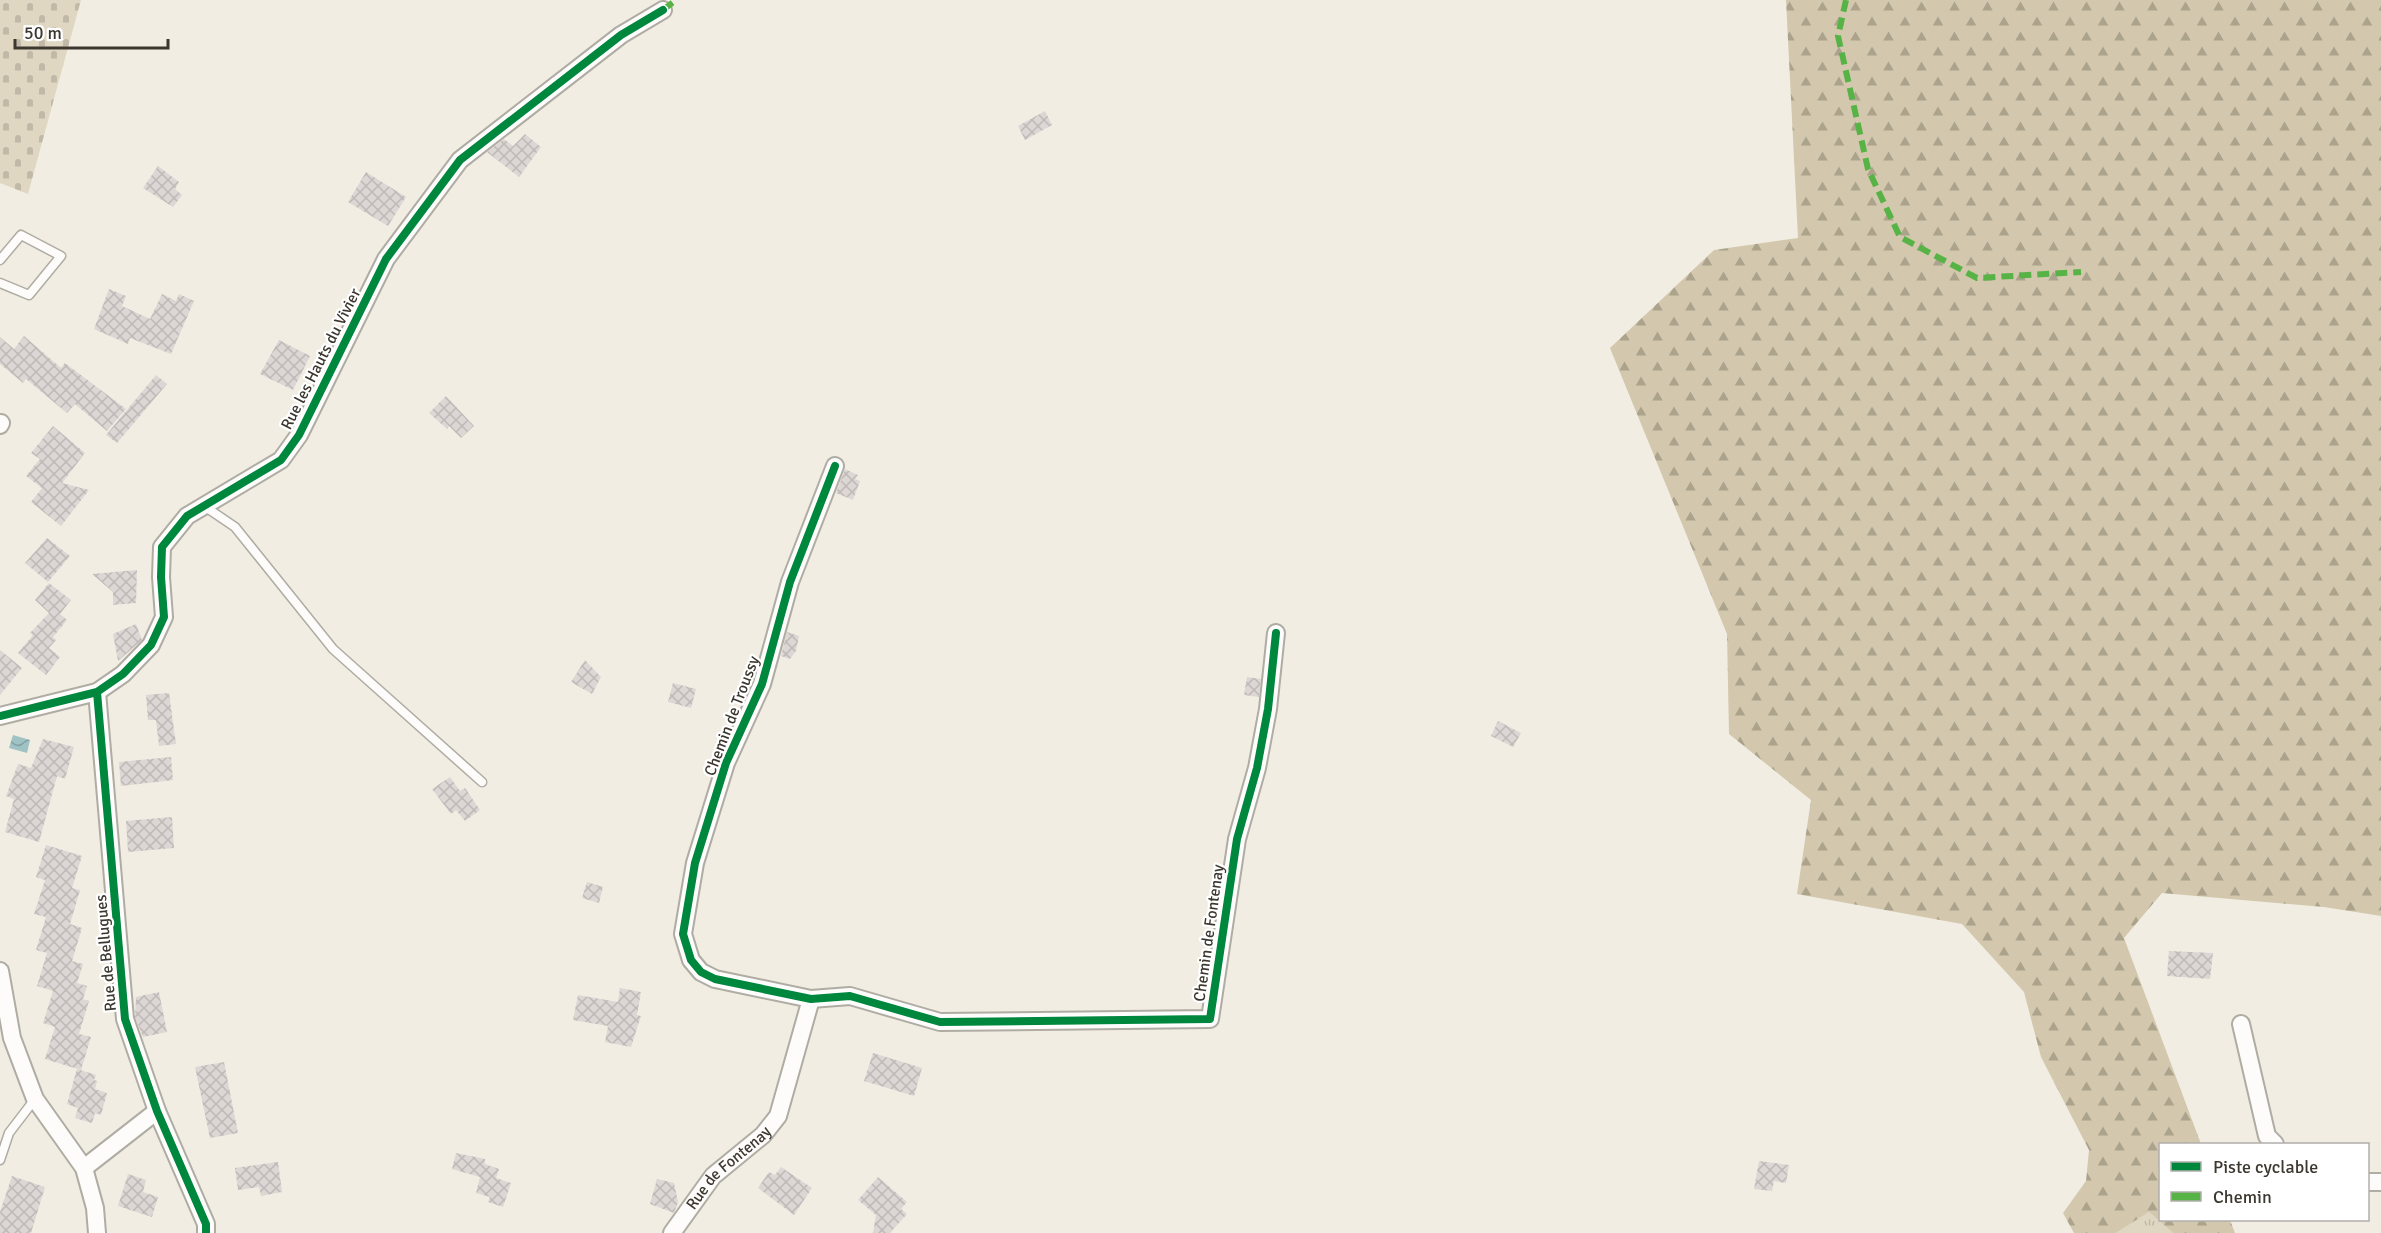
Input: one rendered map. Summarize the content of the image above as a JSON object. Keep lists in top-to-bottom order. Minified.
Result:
{"streets":{"street":["Rue les Hauts du Vivier","Chemin de Troussy","Chemin de Fontenay","Rue de Bellugues","Rue de Fontenay"]},"crossings":[["Rue les Hauts du Vivier","Rue de Bellugues"],["Chemin de Troussy","Chemin de Fontenay"],["Chemin de Troussy","Rue de Fontenay"],["Chemin de Fontenay","Rue de Fontenay"]],"legend":["Piste cyclable","Chemin"],"scale_bar":"50 m"}
